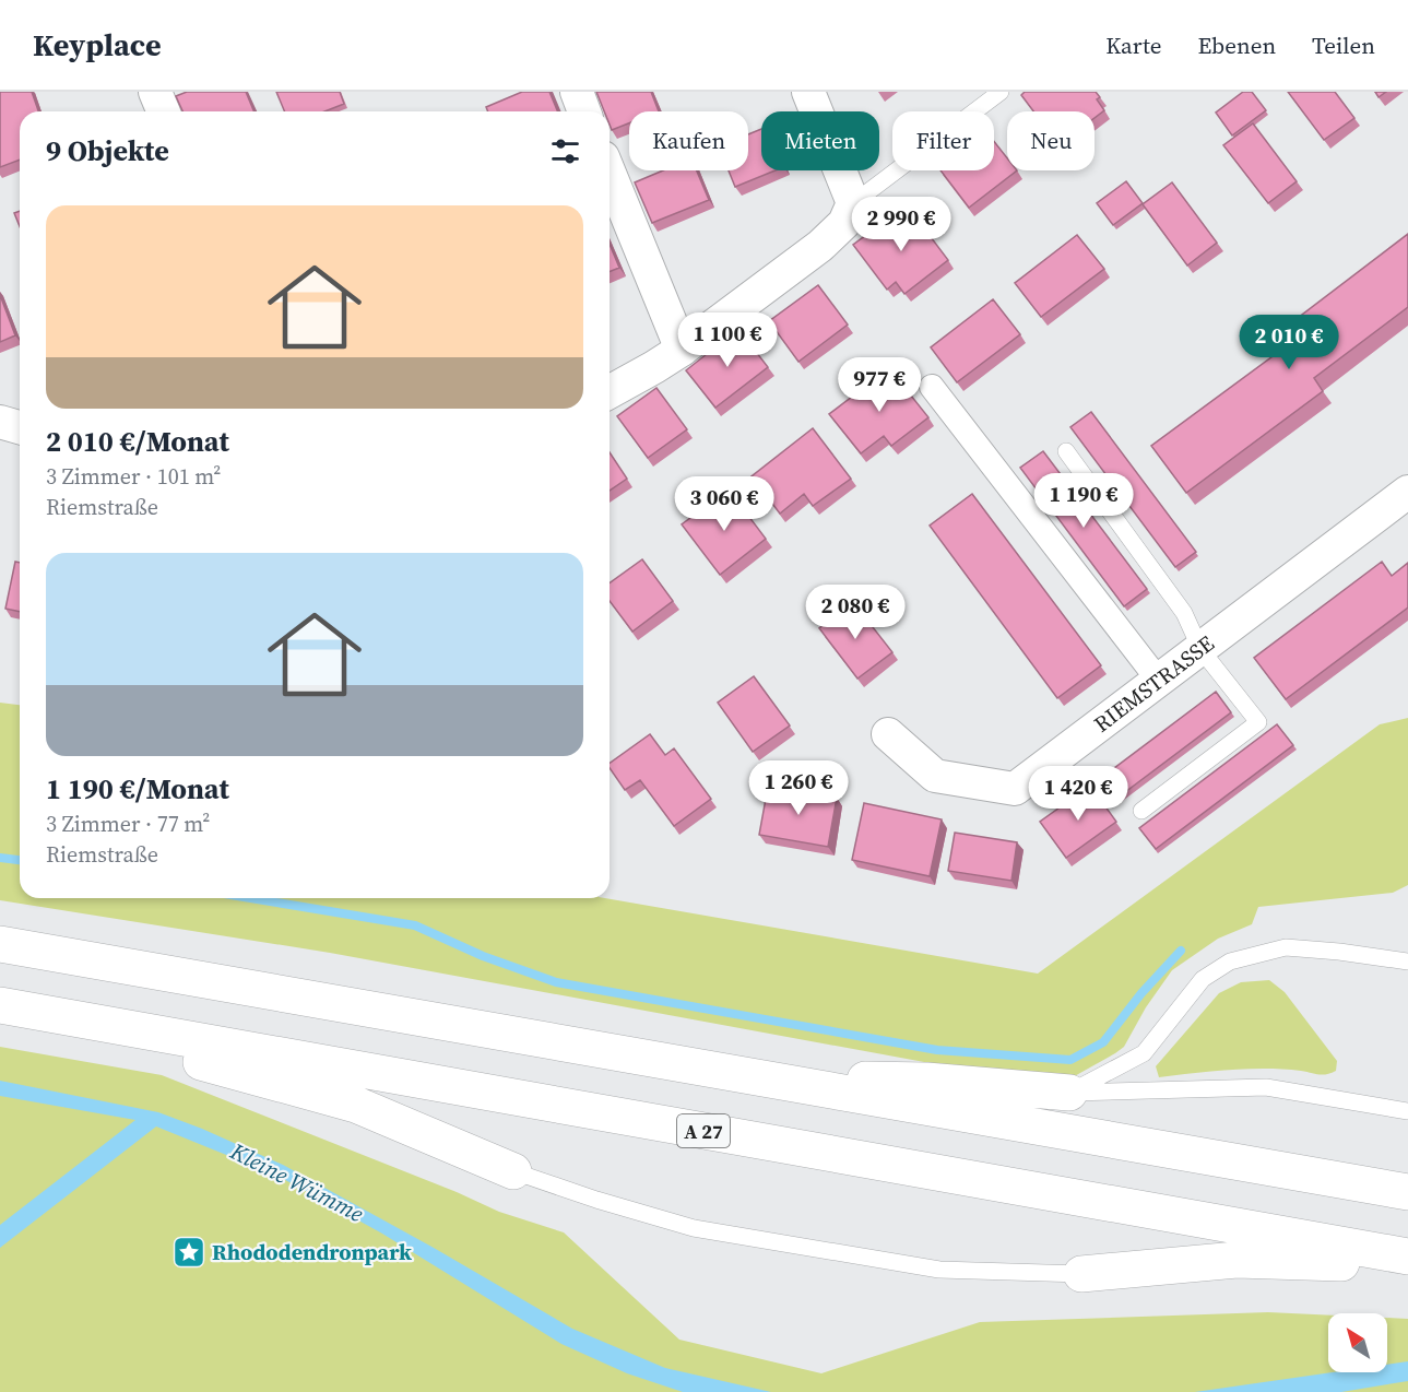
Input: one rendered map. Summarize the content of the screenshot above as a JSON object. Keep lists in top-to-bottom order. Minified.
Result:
{"streets":{"highway":["A 27"],"street":["RIEMSTRASSE"]},"water":["Kleine Wümme"],"places":{"place":["Rhododendronpark"]},"north":"top left","page":{"header":"Keyplace","nav":["Karte","Ebenen","Teilen"],"chip":["Kaufen","Mieten","Filter","Neu"],"heading":"9 Objekte","list":[{"name":"2 010 €/Monat","note":"3 Zimmer · 101 m² · Riemstraße"},{"name":"1 190 €/Monat","note":"3 Zimmer · 77 m² · Riemstraße"}],"price":["2 990 €","1 100 €","2 010 €","977 €","1 190 €","3 060 €","2 080 €","1 260 €","1 420 €"]}}
